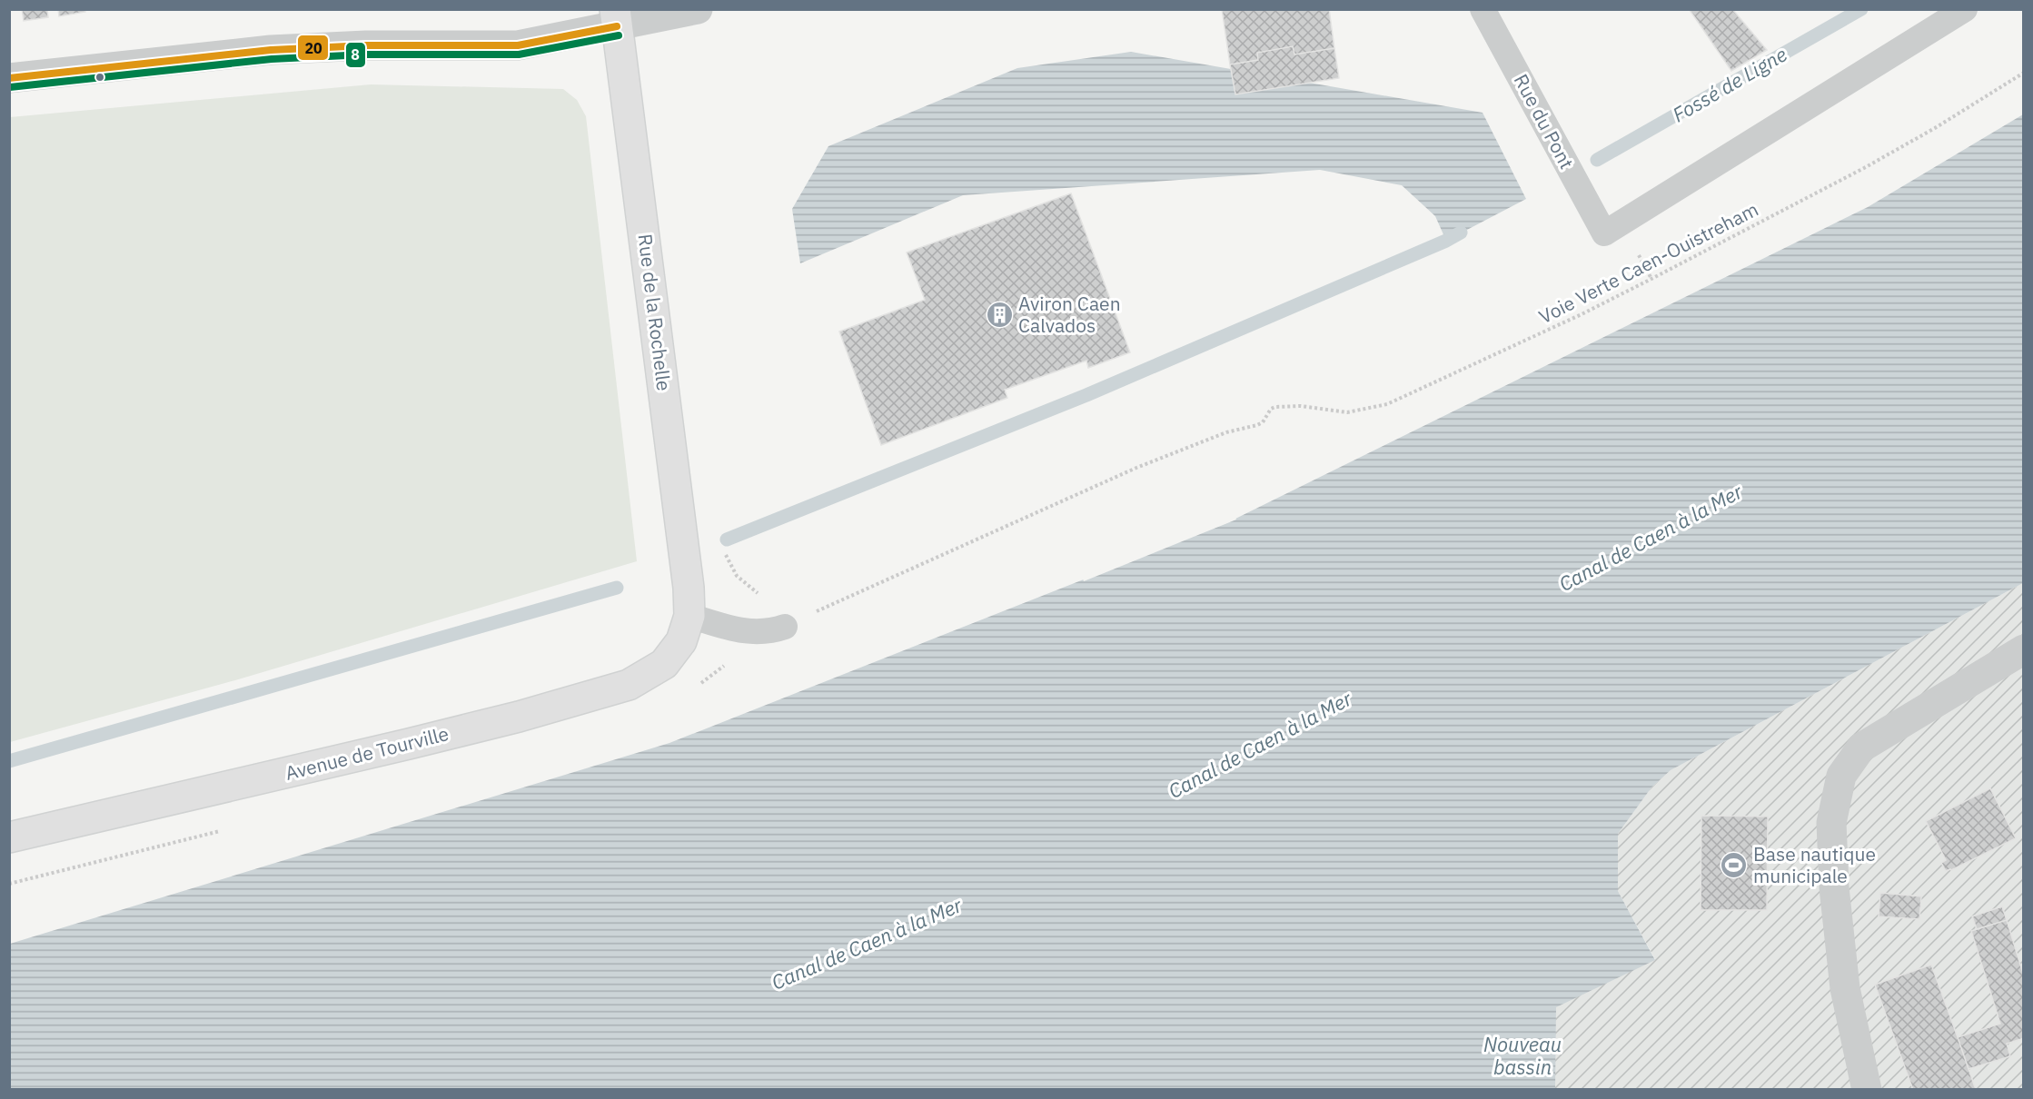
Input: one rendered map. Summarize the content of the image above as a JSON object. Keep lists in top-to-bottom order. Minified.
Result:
{"streets":{"street":["Rue de la Rochelle","Avenue de Tourville"],"lane":["Rue du Pont"],"path":["Voie Verte Caen-Ouistreham"]},"crossings":[["Rue de la Rochelle","Avenue de Tourville"]],"water":["Fossé de Ligne","Canal de Caen à la Mer","Nouveau bassin"],"places":{"building":["Aviron Caen Calvados"],"sports":["Base nautique municipale"]},"lines":["transit line 20","transit line 8"]}
